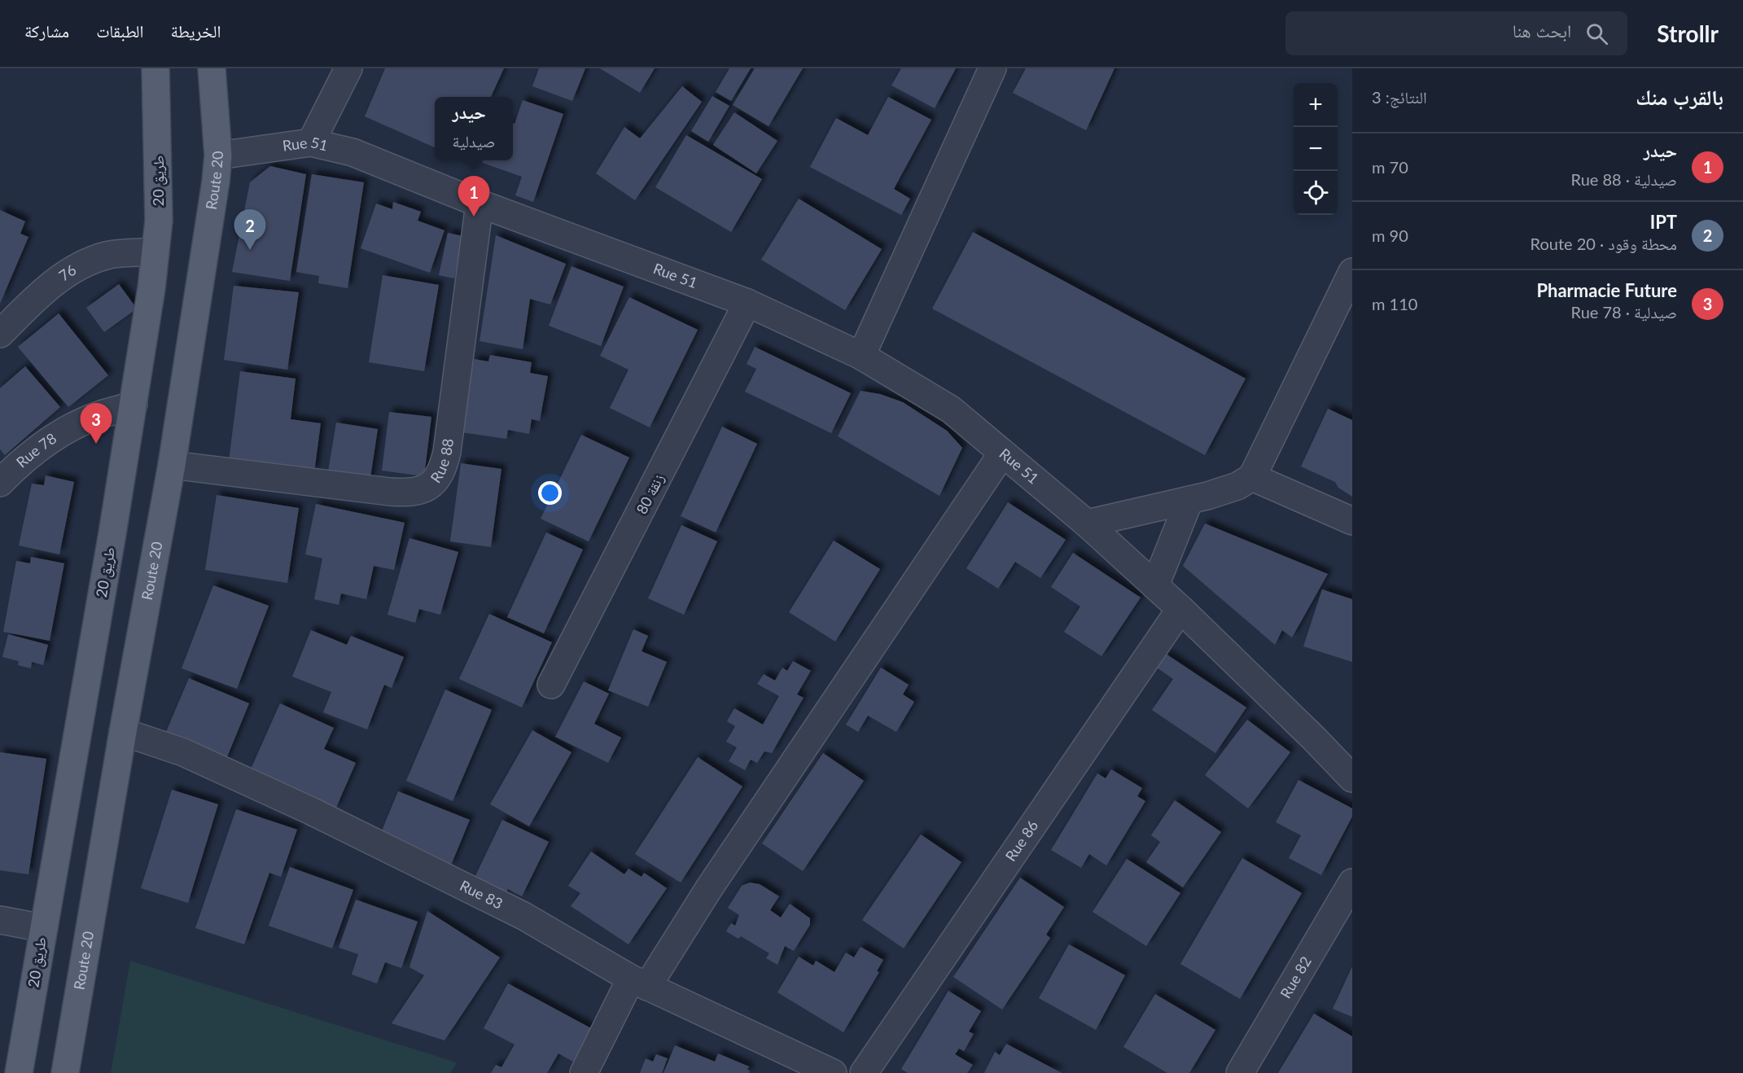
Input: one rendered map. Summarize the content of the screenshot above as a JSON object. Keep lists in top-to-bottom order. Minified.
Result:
{"streets":{"main road":["طريق 20","Route 20"],"street":["Rue 51","76","Rue 78","Rue 88","زنقة 80","Rue 86","Rue 83","Rue 82"]},"crossings":[["Rue 51","Route 20"],["Rue 51","Rue 88"],["Rue 51","زنقة 80"],["Rue 51","Rue 86"],["طريق 20","76"],["طريق 20","Rue 78"],["Route 20","Rue 88"],["Route 20","Rue 83"]],"page":{"header":"Strollr","search":"ابحث هنا","nav":["الخريطة","الطبقات","مشاركة"],"heading":["بالقرب منك","النتائج: 3"],"map_buttons":["+","−"],"popup":["حيدر","صيدلية"],"list":[{"mark":"1","name":"حيدر","note":"صيدلية · Rue 88","value":"70 m"},{"mark":"2","name":"IPT","note":"محطة وقود · Route 20","value":"90 m"},{"mark":"3","name":"Pharmacie Future","note":"صيدلية · Rue 78","value":"110 m"}],"pins":["1","2","3"]}}
